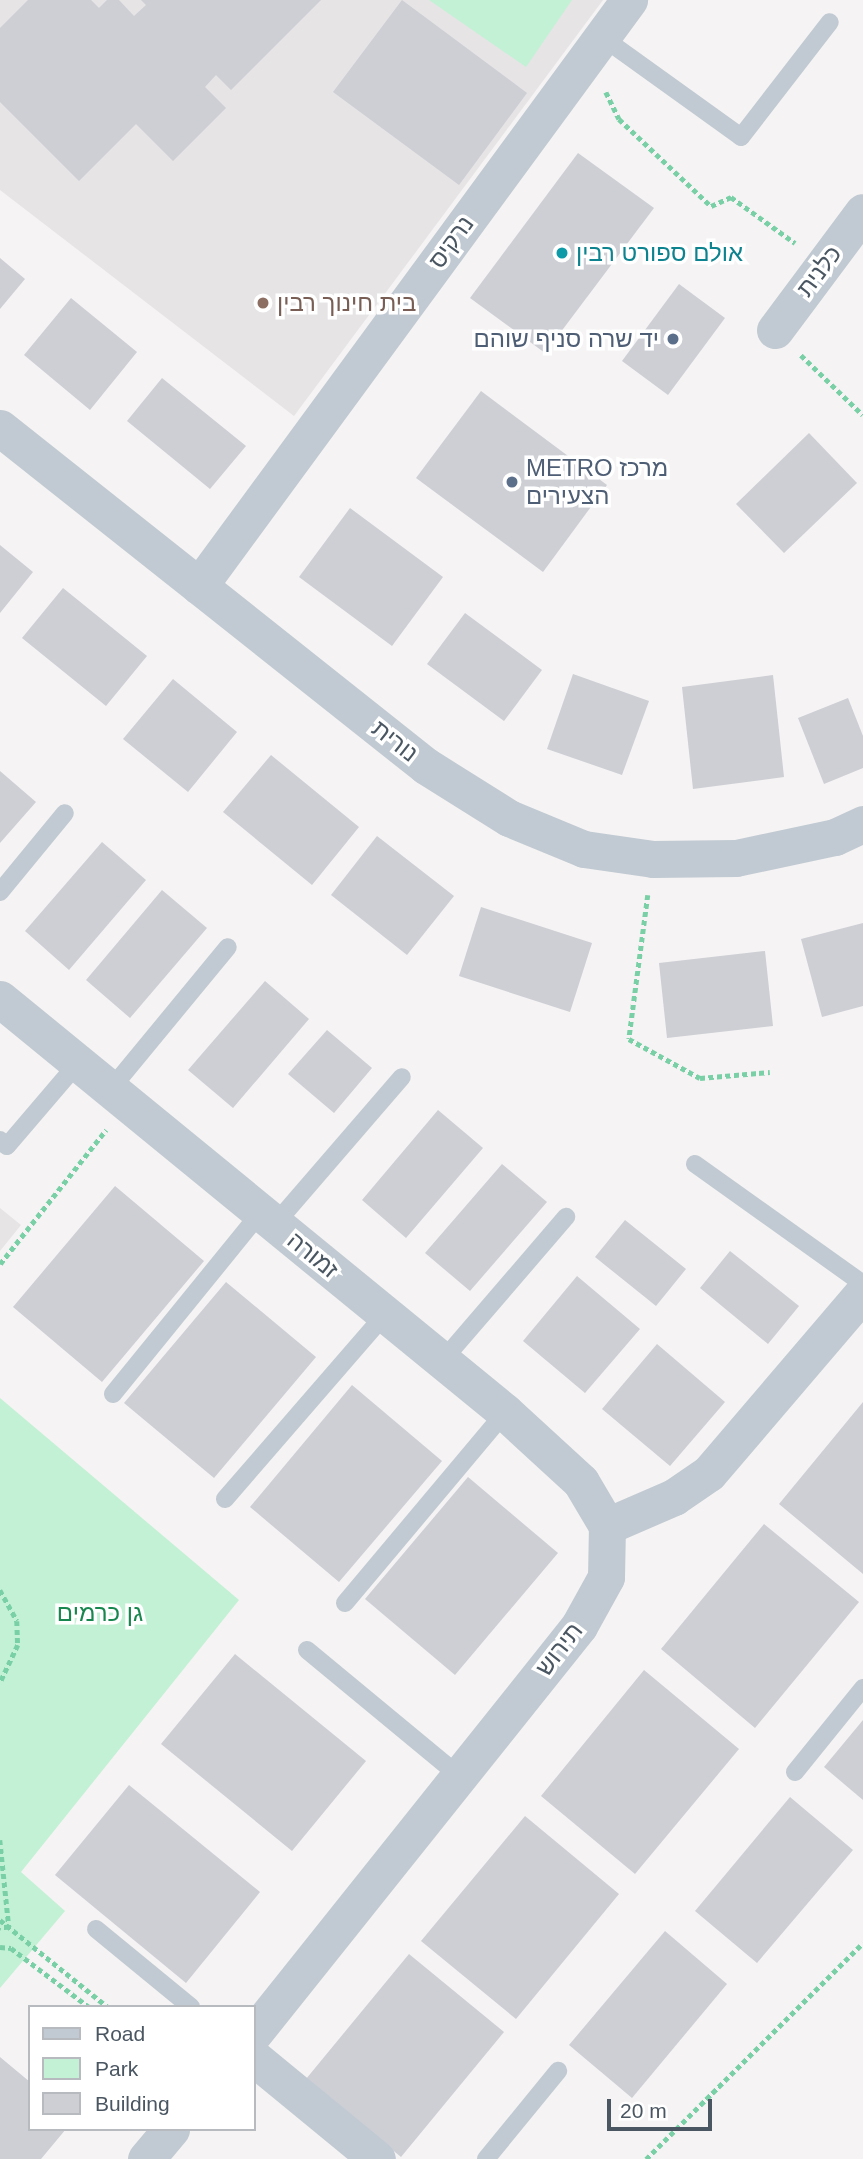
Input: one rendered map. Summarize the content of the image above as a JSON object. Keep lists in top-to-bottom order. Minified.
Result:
{"streets":{"street":["נרקיס","כלנית","נורית","זמורה","תירוש"]},"crossings":[["נרקיס","נורית"],["זמורה","תירוש"]],"parks":["גן כרמים"],"places":["אולם ספורט רבין","בית חינוך רבין","יד שרה סניף שוהם","METRO מרכז הצעירים"],"legend":["Road","Park","Building"],"scale_bar":"20 m"}
